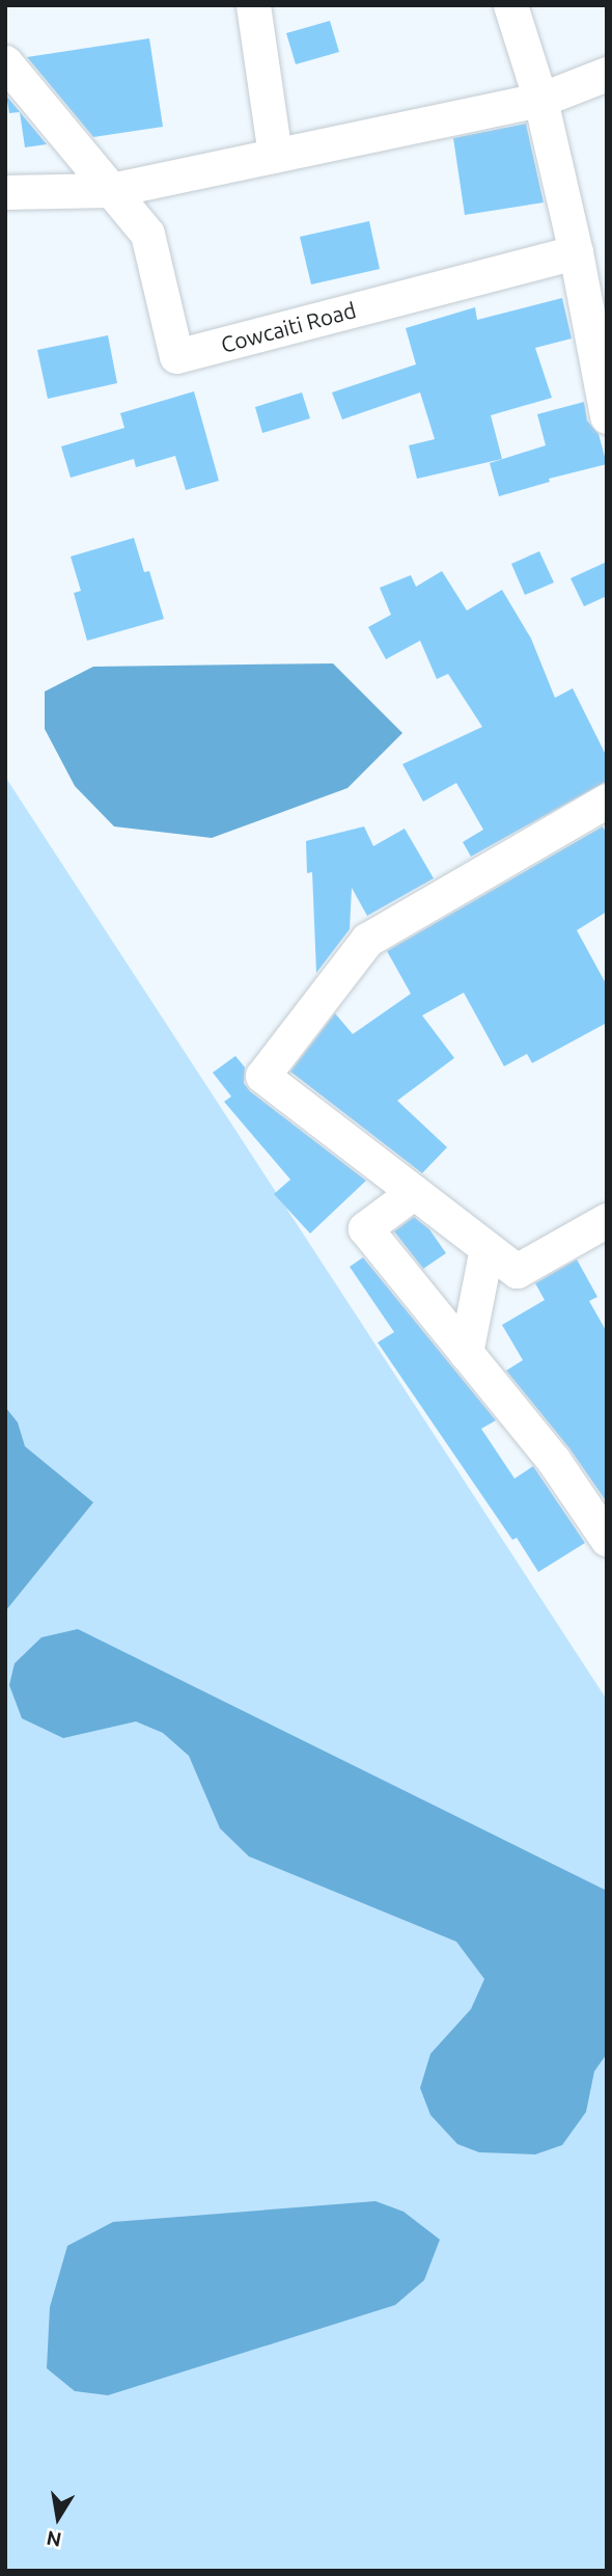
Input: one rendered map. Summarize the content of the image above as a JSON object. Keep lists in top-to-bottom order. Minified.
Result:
{"streets":{"street":["Cowcaiti Road"]},"north":"bottom"}
